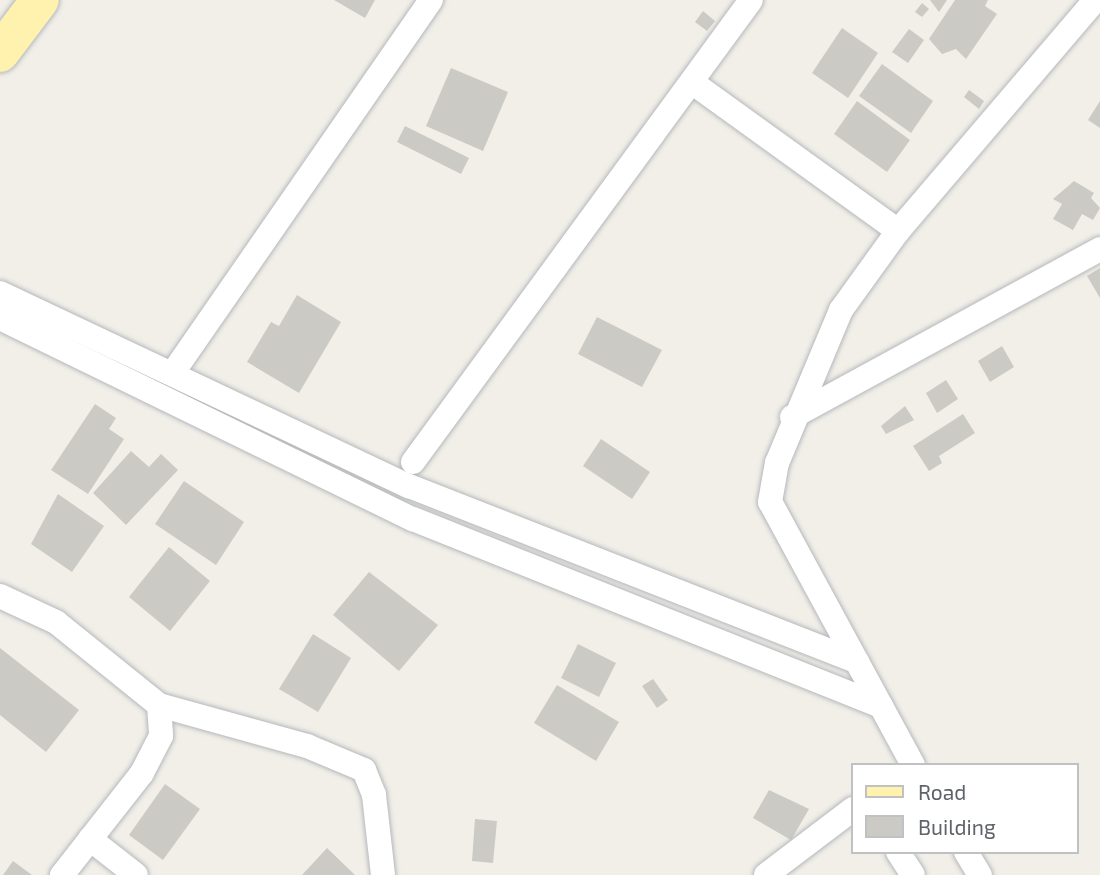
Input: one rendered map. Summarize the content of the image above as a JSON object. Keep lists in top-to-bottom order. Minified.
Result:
{"legend":["Road","Building"]}
